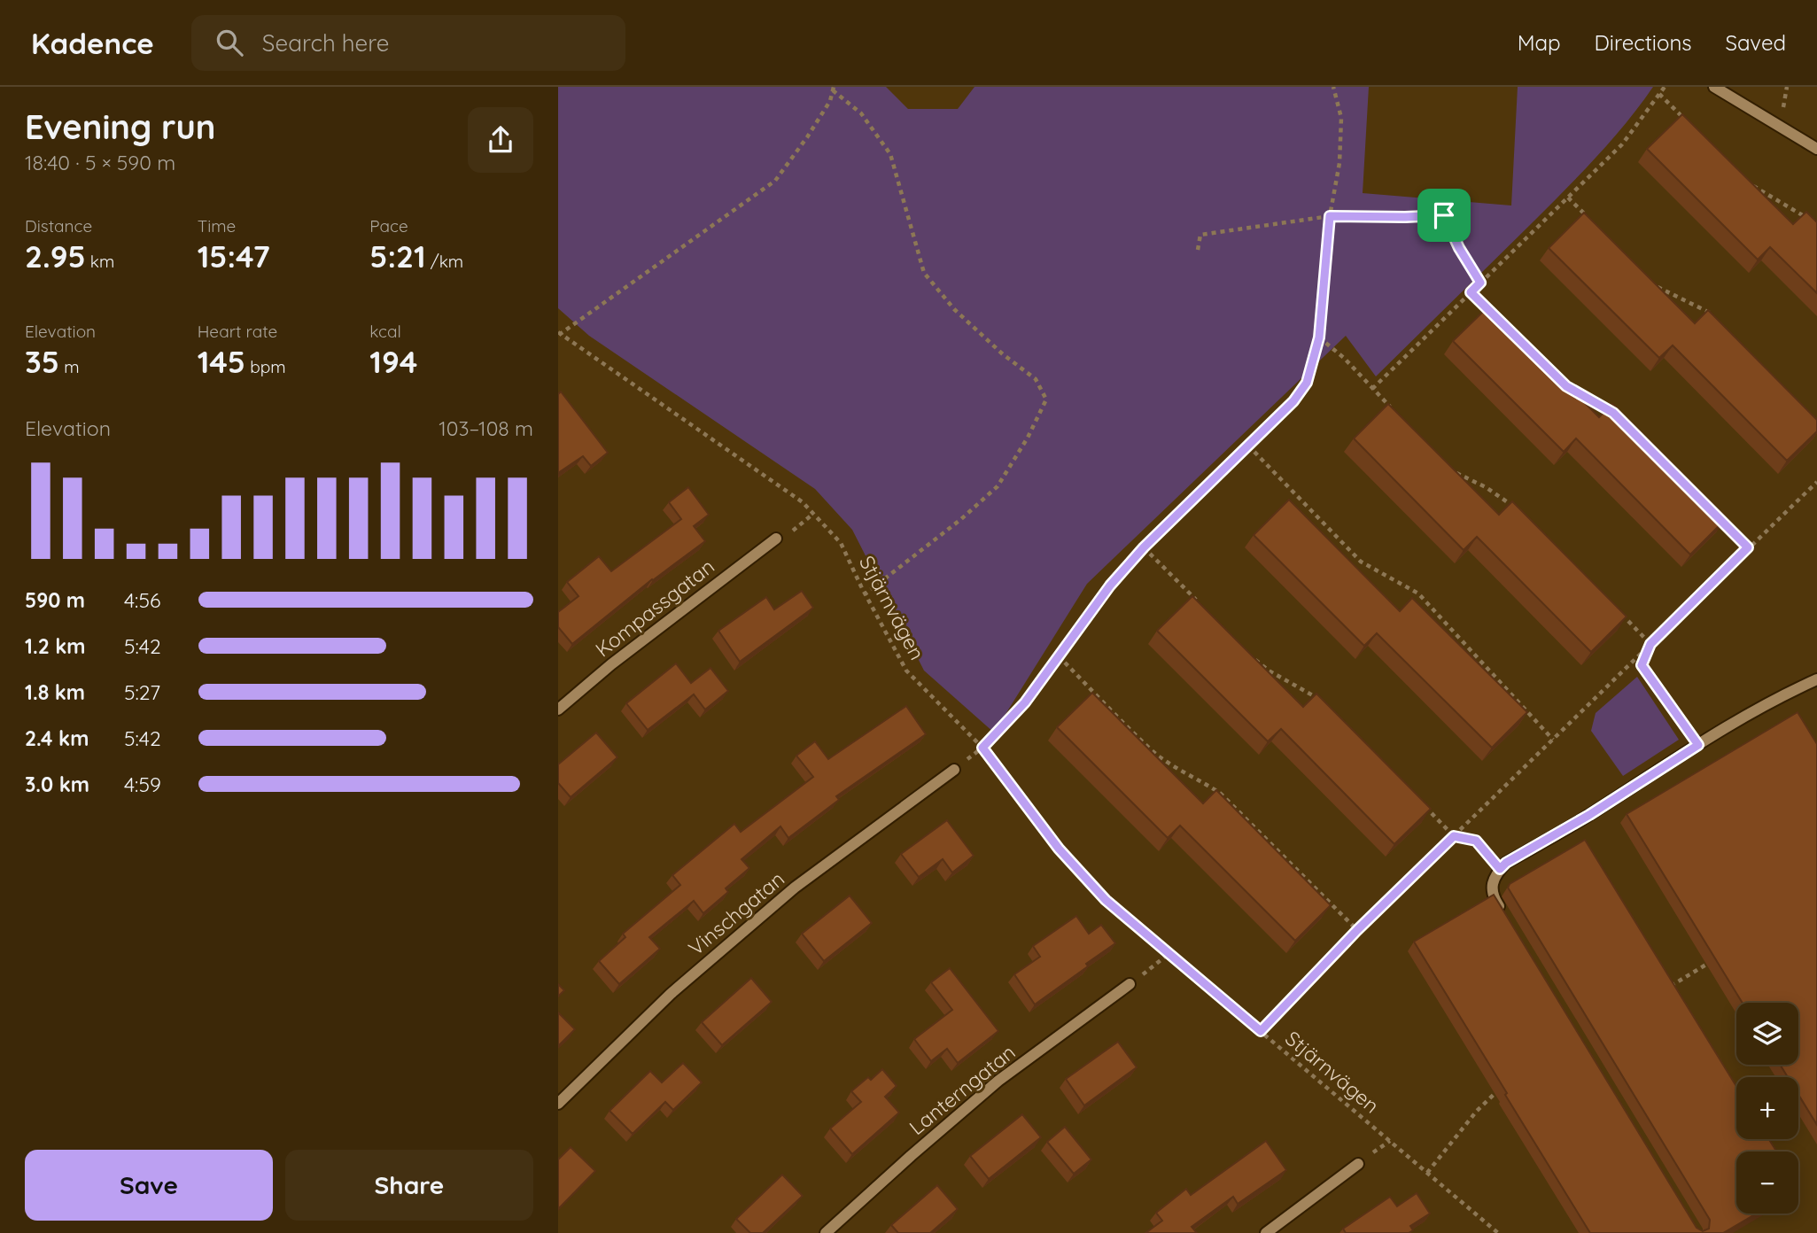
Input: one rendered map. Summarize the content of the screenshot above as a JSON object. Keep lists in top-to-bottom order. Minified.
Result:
{"streets":{"street":["Kompassgatan","Vinschgatan","Lanterngatan"],"path":["Stjärnvägen"]},"page":{"header":"Kadence","search":"Search here","nav":["Map","Directions","Saved"],"heading":["Evening run","18:40 · 5 × 590 m"],"stats":[["Distance","2.95 km"],["Time","15:47"],["Pace","5:21 /km"],["Elevation","35 m"],["Heart rate","145 bpm"],["kcal","194"]],"chart":["Elevation","103–108 m"],"list":[{"name":"590 m","note":"4:56"},{"name":"1.2 km","note":"5:42"},{"name":"1.8 km","note":"5:27"},{"name":"2.4 km","note":"5:42"},{"name":"3.0 km","note":"4:59"}],"map_buttons":["+","−"],"buttons":["Save","Share"]}}
